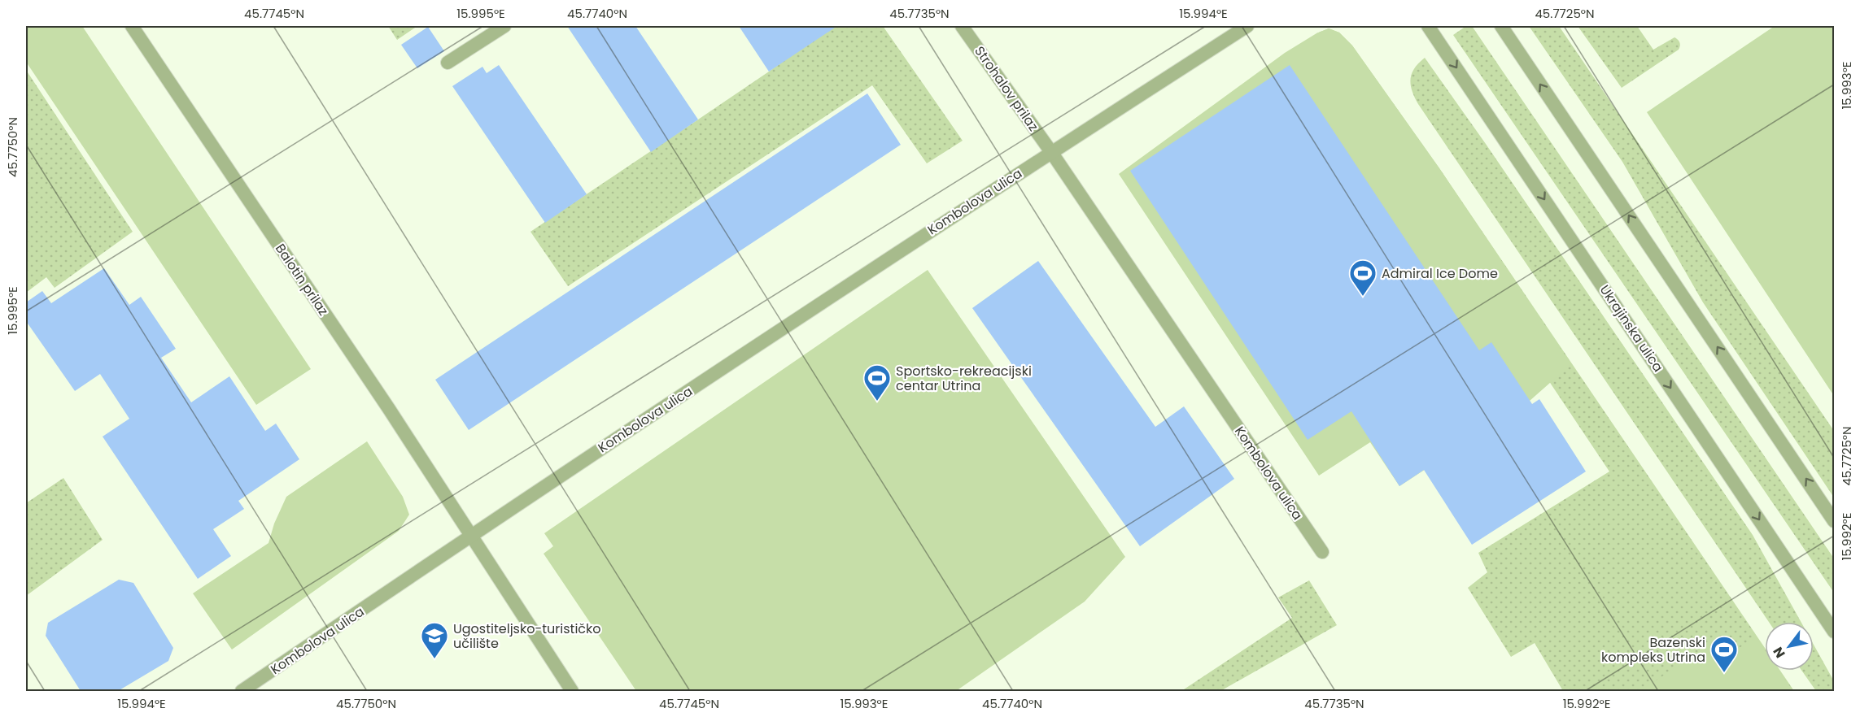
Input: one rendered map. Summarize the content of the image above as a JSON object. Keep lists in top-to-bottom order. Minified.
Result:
{"streets":{"street":["Strohalov prilaz","Kombolova ulica","Balotin prilaz","Ukrajinska ulica"]},"crossings":[["Strohalov prilaz","Kombolova ulica"],["Kombolova ulica","Balotin prilaz"]],"places":{"sports":["Admiral Ice Dome","Sportsko-rekreacijski centar Utrina","Bazenski kompleks Utrina"],"school or university":["Ugostiteljsko-turističko učilište"]},"north":"bottom left","coordinates":["45.7745°N","15.995°E","45.7740°N","45.7735°N","15.994°E","45.7725°N","15.993°E","45.7750°N","15.992°E"]}
